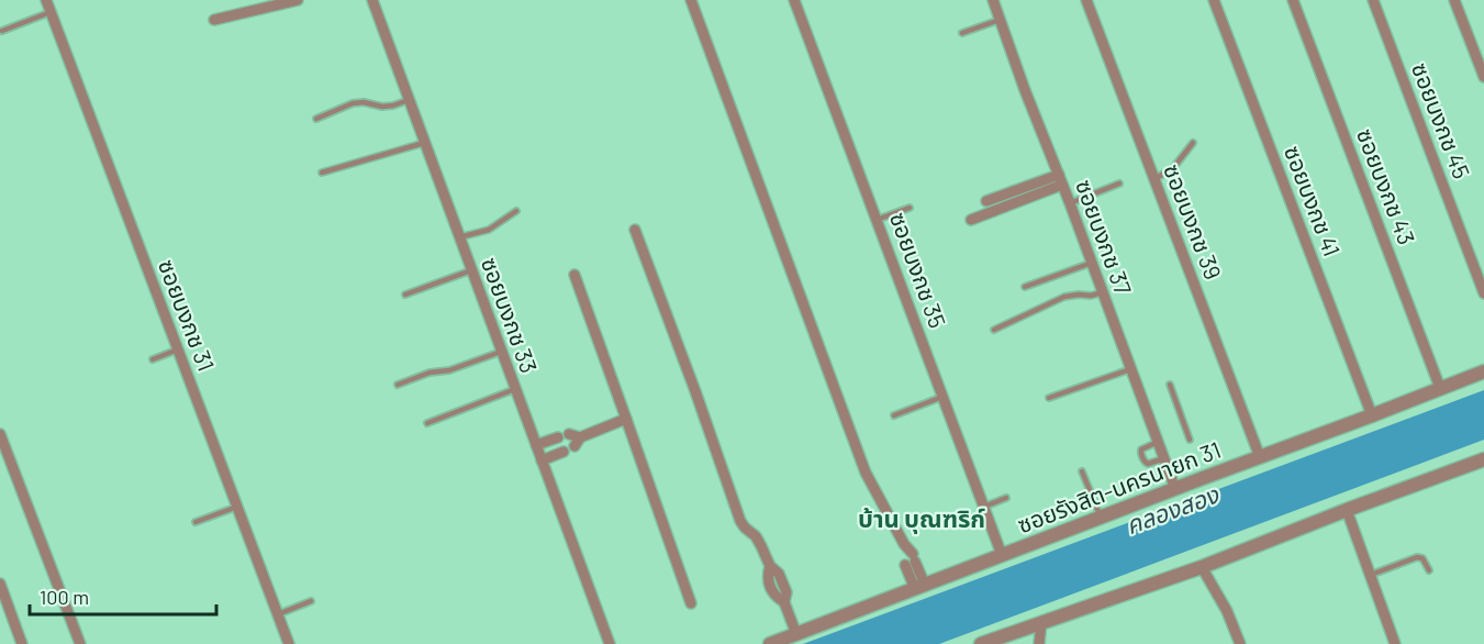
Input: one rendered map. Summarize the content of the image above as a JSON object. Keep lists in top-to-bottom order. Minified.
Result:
{"streets":{"street":["ซอยบงกช 45","ซอยบงกช 43","ซอยบงกช 41","ซอยบงกช 39","ซอยบงกช 37","ซอยบงกช 35","ซอยบงกช 31","ซอยบงกช 33","ซอยรังสิต-นครนายก 31"]},"crossings":[["ซอยบงกช 43","ซอยรังสิต-นครนายก 31"],["ซอยบงกช 41","ซอยรังสิต-นครนายก 31"],["ซอยบงกช 39","ซอยรังสิต-นครนายก 31"],["ซอยบงกช 37","ซอยรังสิต-นครนายก 31"],["ซอยบงกช 35","ซอยรังสิต-นครนายก 31"]],"districts":["บ้าน บุณฑริก์"],"water":["คลองสอง"],"scale_bar":"100 m"}
